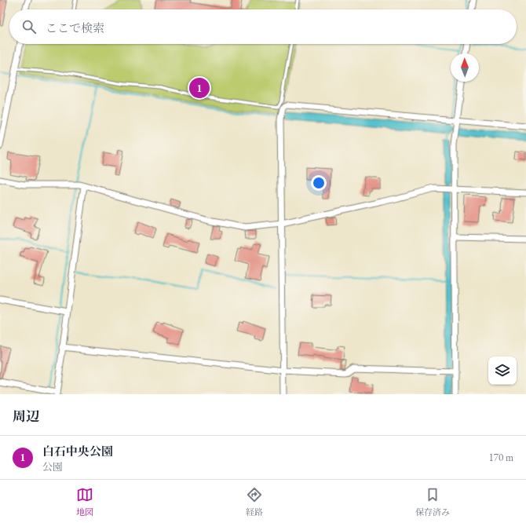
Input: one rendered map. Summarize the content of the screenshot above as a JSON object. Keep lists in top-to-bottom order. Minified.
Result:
{"north":"top","page":{"search":"ここで検索","pins":"1","heading":"周辺","list":[{"mark":"1","name":"白石中央公園","note":"公園","value":"170 m"}],"nav":["地図","経路","保存済み"]}}
